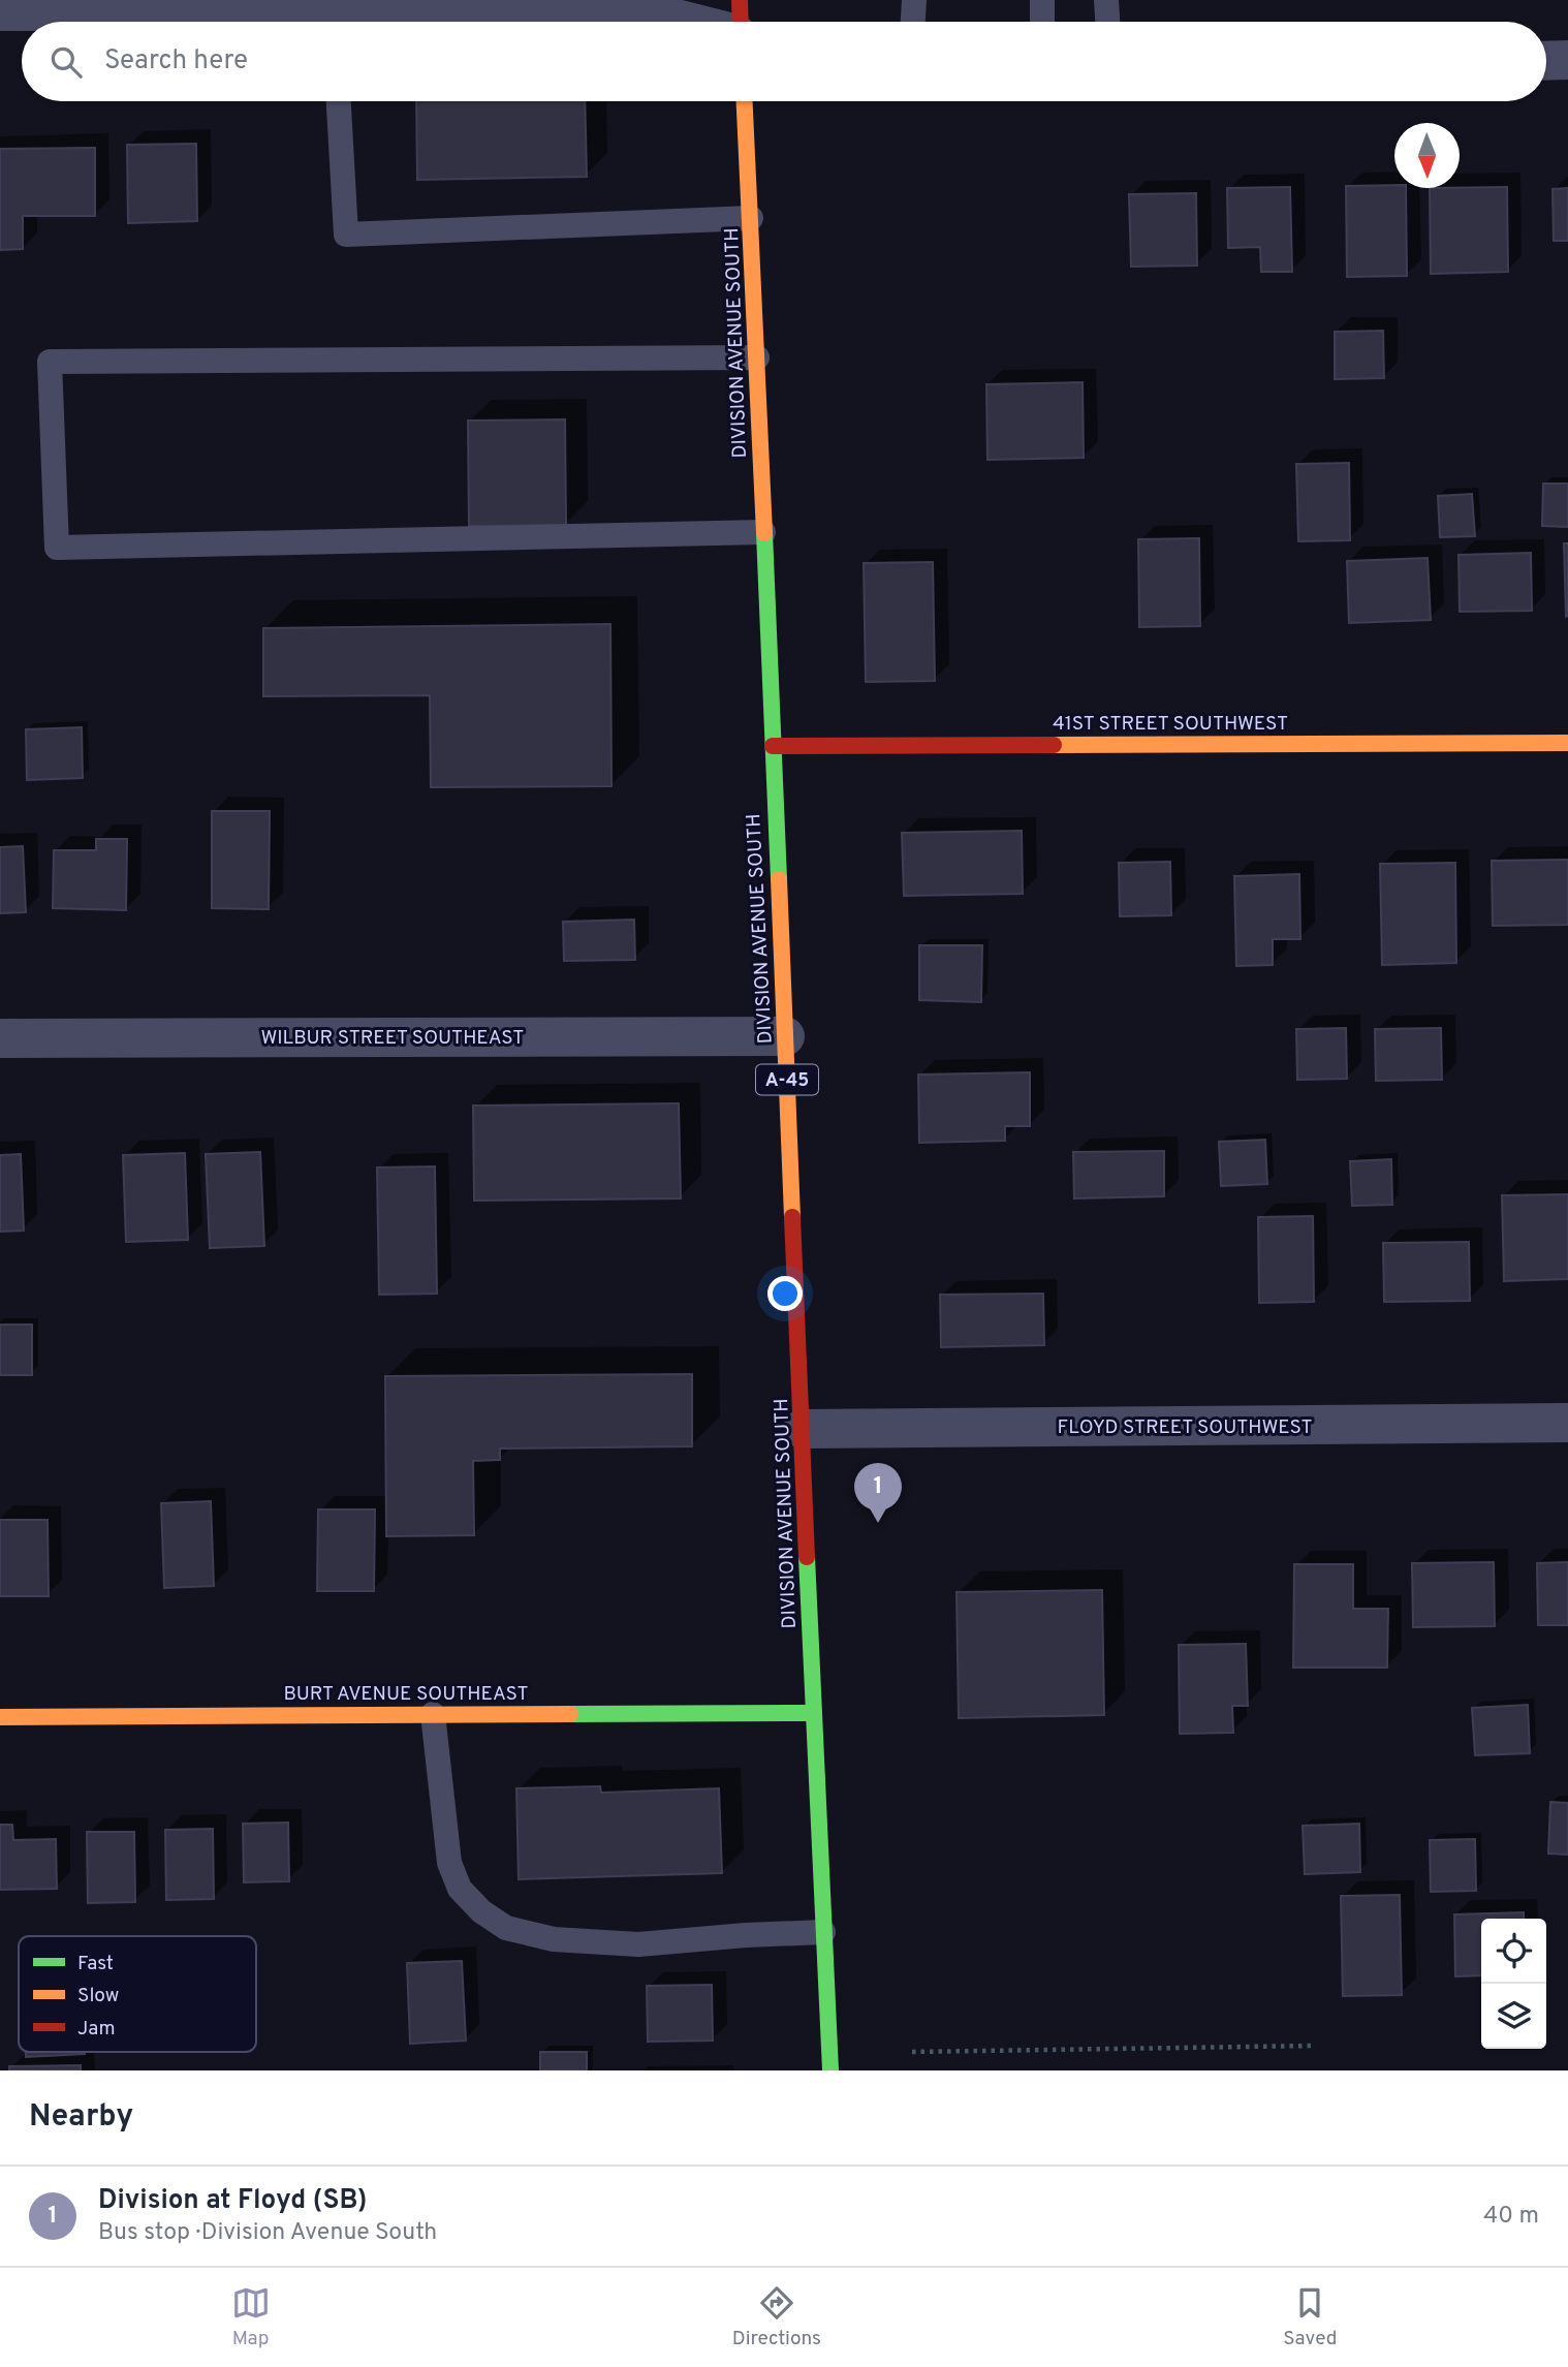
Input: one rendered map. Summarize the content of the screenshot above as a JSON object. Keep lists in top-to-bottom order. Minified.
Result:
{"streets":{"main road":["DIVISION AVENUE SOUTH","41ST STREET SOUTHWEST","A-45","BURT AVENUE SOUTHEAST"],"street":["WILBUR STREET SOUTHEAST","FLOYD STREET SOUTHWEST"]},"crossings":[["DIVISION AVENUE SOUTH","41ST STREET SOUTHWEST"],["DIVISION AVENUE SOUTH","WILBUR STREET SOUTHEAST"],["DIVISION AVENUE SOUTH","FLOYD STREET SOUTHWEST"],["DIVISION AVENUE SOUTH","BURT AVENUE SOUTHEAST"]],"legend":["Fast","Slow","Jam"],"north":"bottom","page":{"search":"Search here","pins":"1","heading":"Nearby","list":[{"mark":"1","name":"Division at Floyd (SB)","note":"Bus stop · Division Avenue South","value":"40 m"}],"nav":["Map","Directions","Saved"]}}
